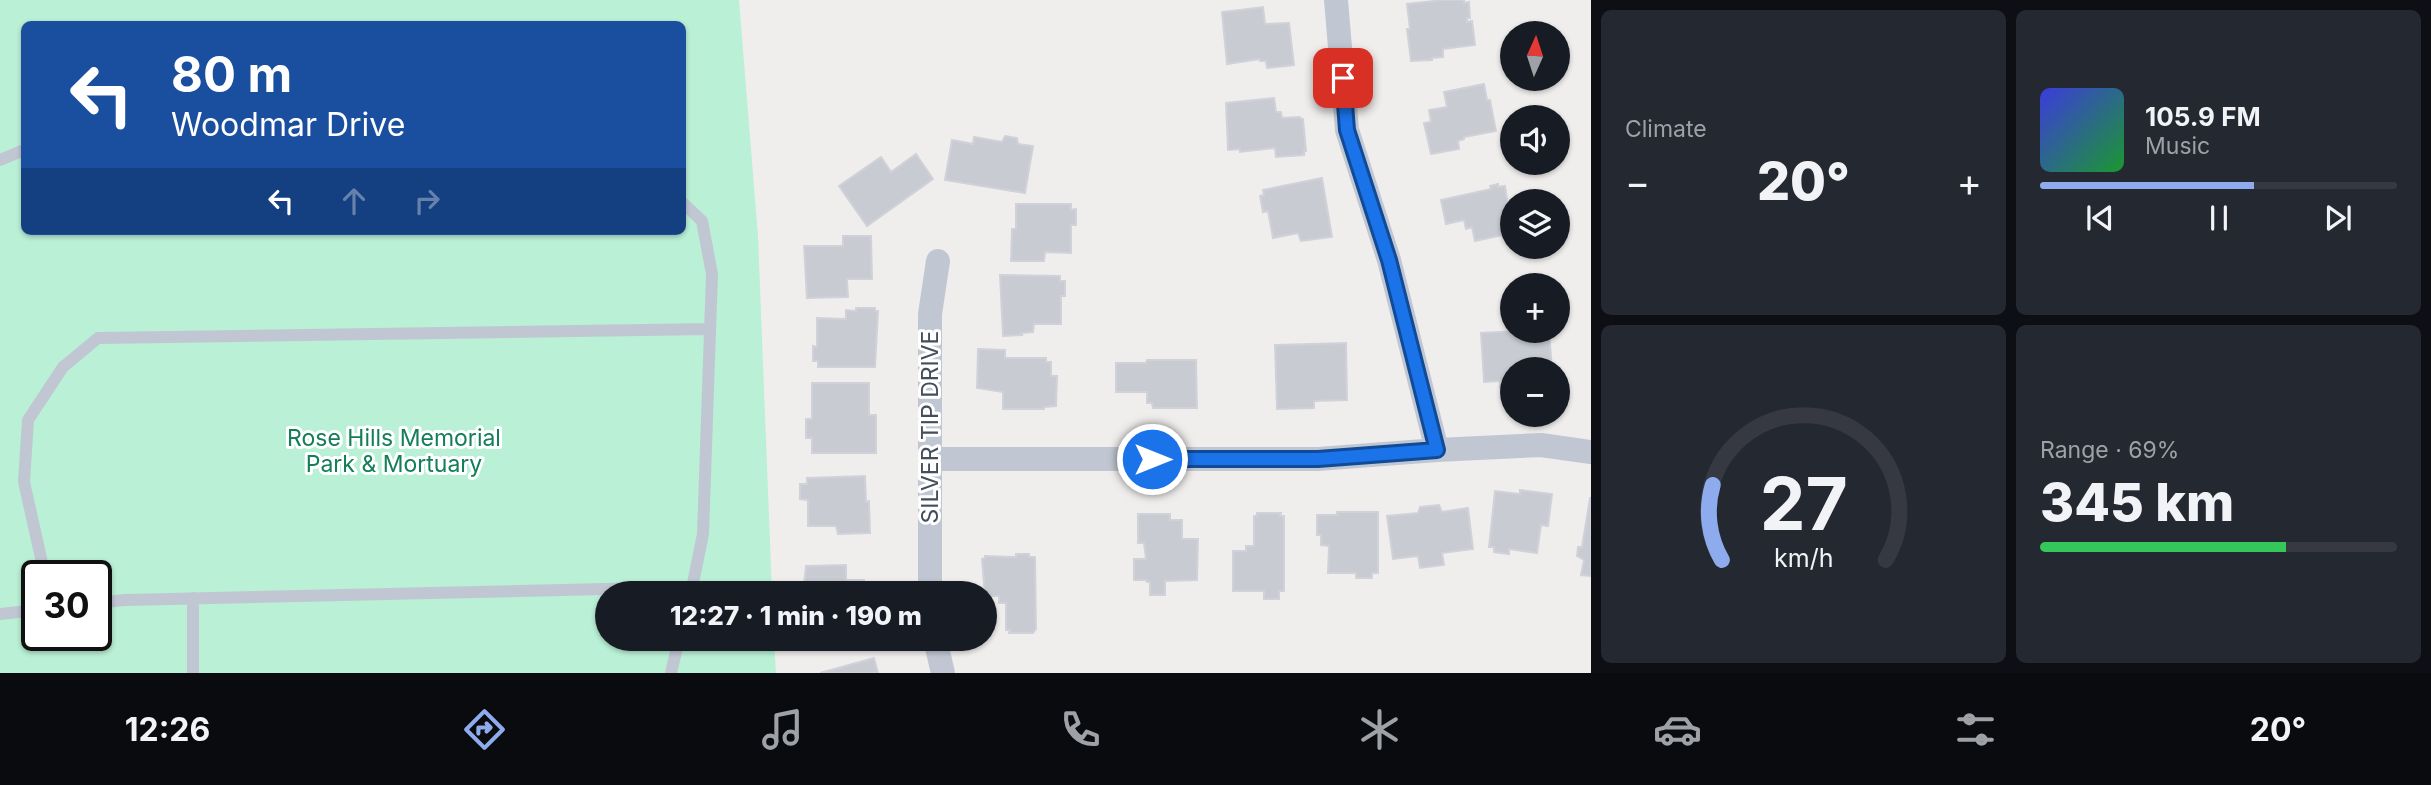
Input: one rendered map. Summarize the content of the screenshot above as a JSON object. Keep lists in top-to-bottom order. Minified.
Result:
{"streets":{"street":["SILVER TIP DRIVE"]},"parks":["Rose Hills Memorial Park & Mortuary"],"north":"top","page":{"tile":["Climate",["Range · 69%","345 km"]],"map_buttons":["+","−"],"turn":["80 m","Woodmar Drive"],"song":["105.9 FM","Music"],"heat":["−","20°","+"],"limit":"30","trip":"12:27 · 1 min · 190 m","tabs":["12:26","20°"],"gauge":["27","km/h"]}}
